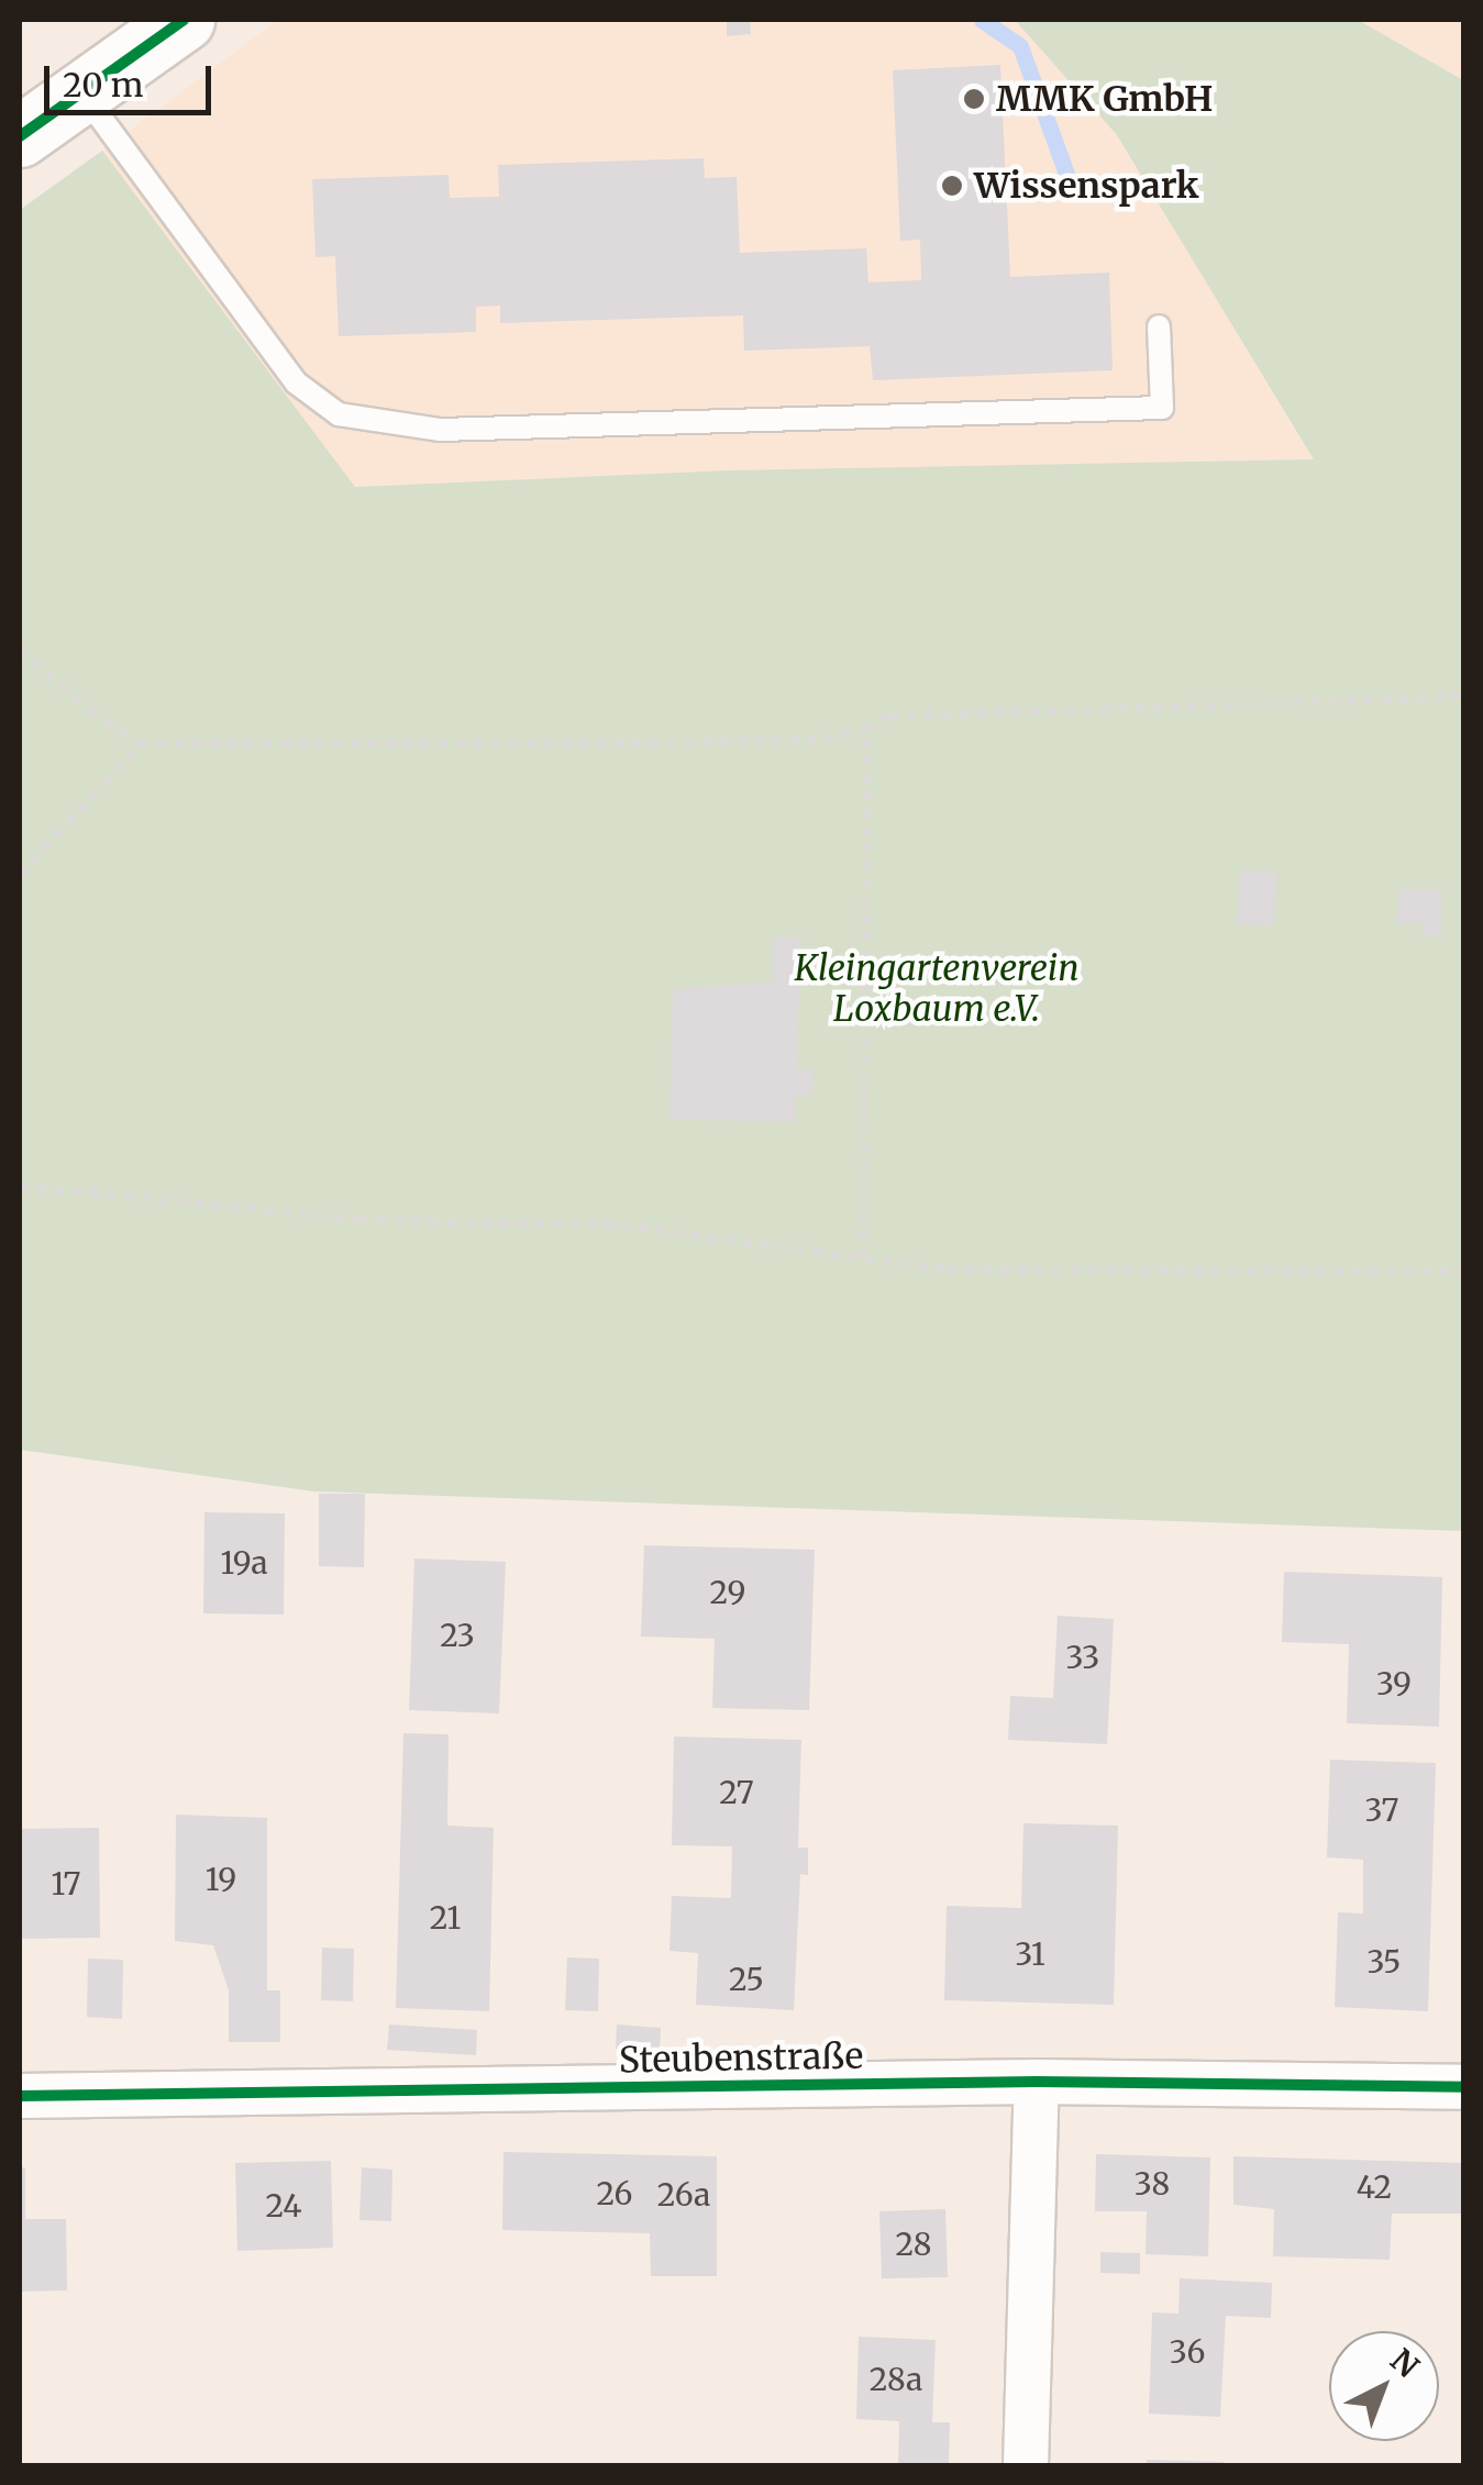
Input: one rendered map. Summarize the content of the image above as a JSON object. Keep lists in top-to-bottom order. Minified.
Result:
{"streets":{"street":["Steubenstraße"]},"parks":["Kleingartenverein Loxbaum e.V."],"places":["MMK GmbH","Wissenspark"],"house_numbers":["19a","29","23","33","39","27","37","19","17","21","31","35","25","38","42","26","26a","24","28","36","28a"],"scale_bar":"20 m","north":"top right"}
